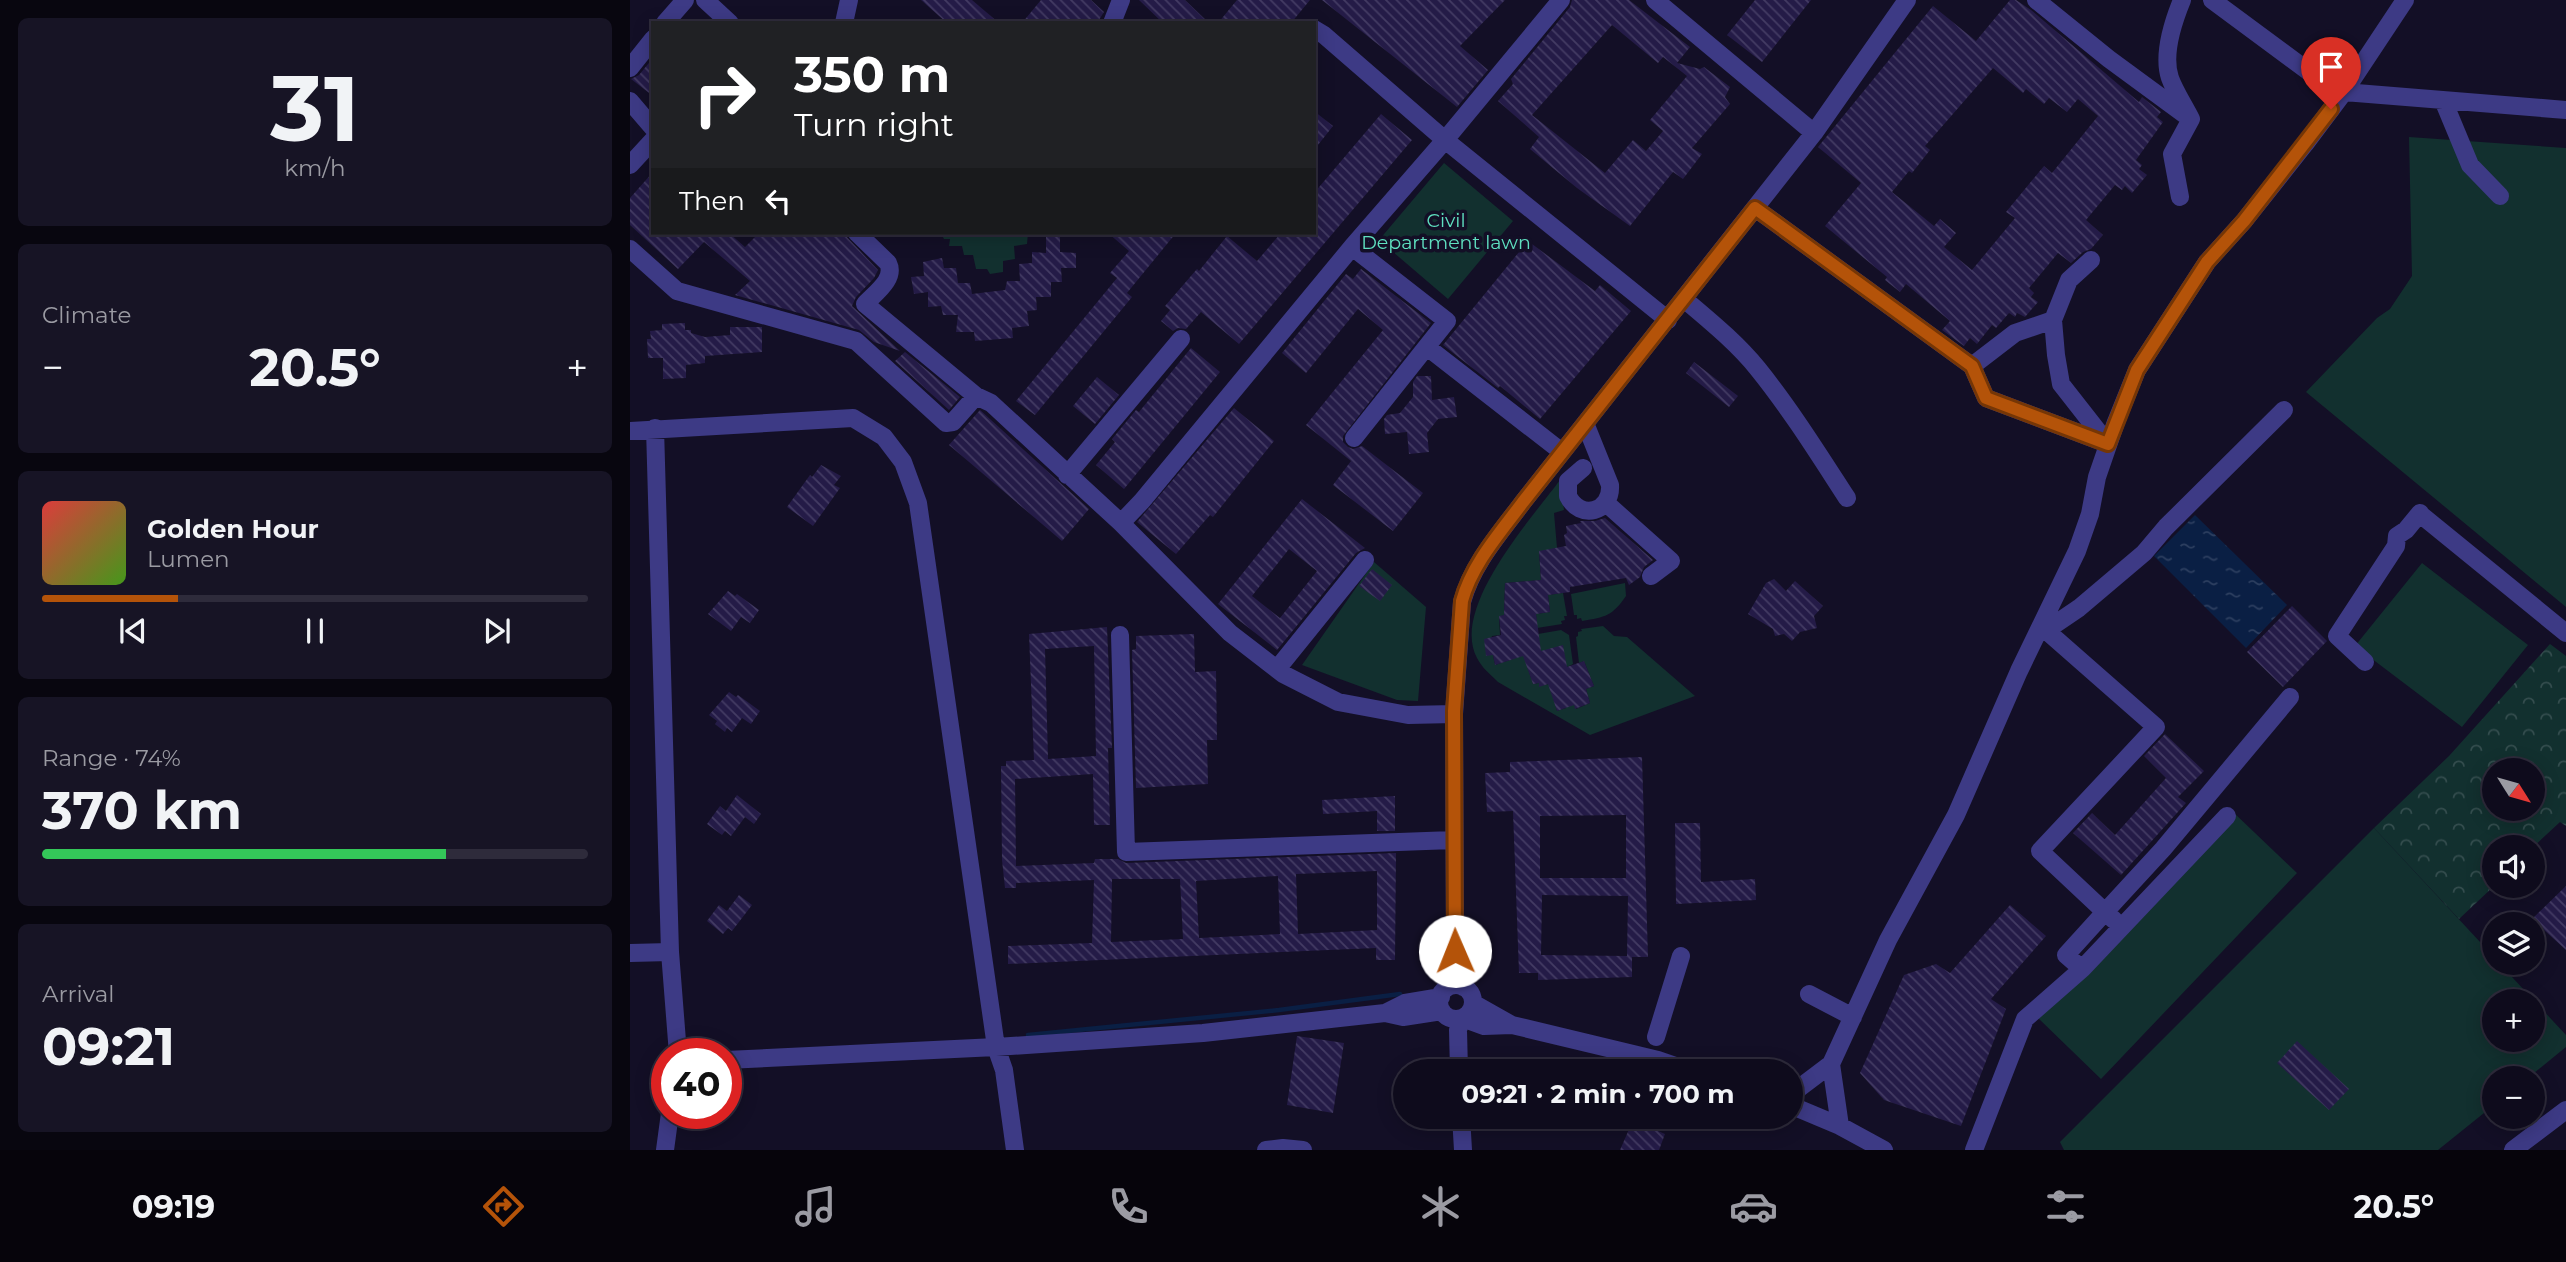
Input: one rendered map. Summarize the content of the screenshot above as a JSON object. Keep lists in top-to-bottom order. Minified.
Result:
{"parks":["Civil Department lawn"],"north":"bottom right","page":{"tile":[["31","km/h"],"Climate",["Range · 74%","370 km"],["Arrival","09:21"]],"turn":["350 m","Turn right"],"then":"Then","heat":["−","20.5°","+"],"song":["Golden Hour","Lumen"],"map_buttons":["+","−"],"limit":"40","trip":"09:21 · 2 min · 700 m","tabs":["09:19","20.5°"]}}
